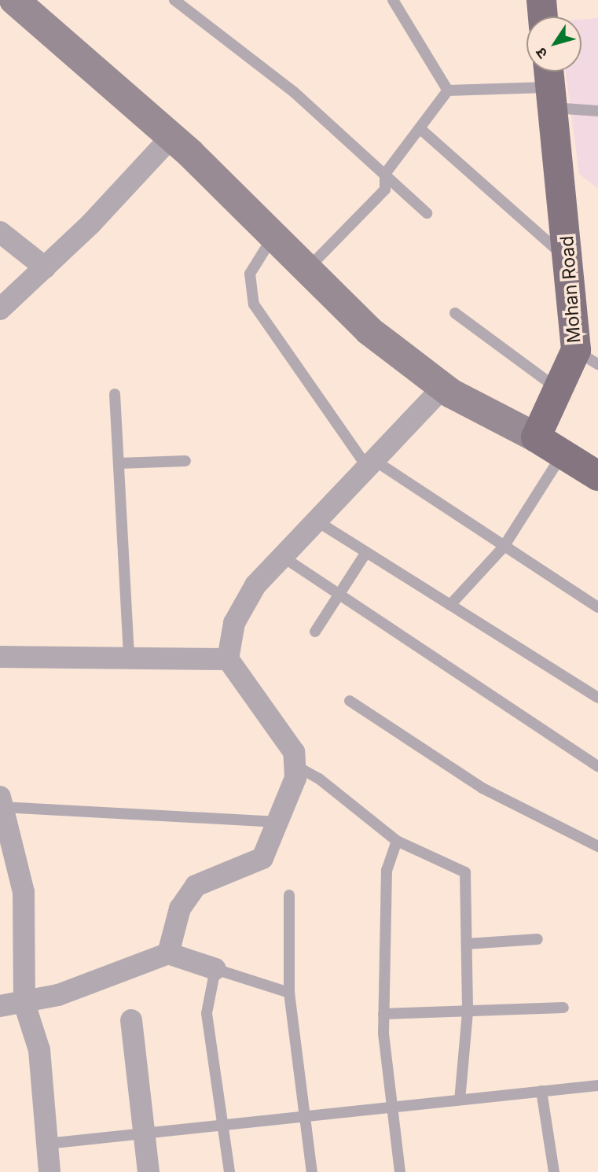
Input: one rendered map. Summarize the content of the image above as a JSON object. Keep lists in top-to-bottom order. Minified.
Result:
{"streets":{"main road":["Mohan Road"]},"north":"bottom left"}
